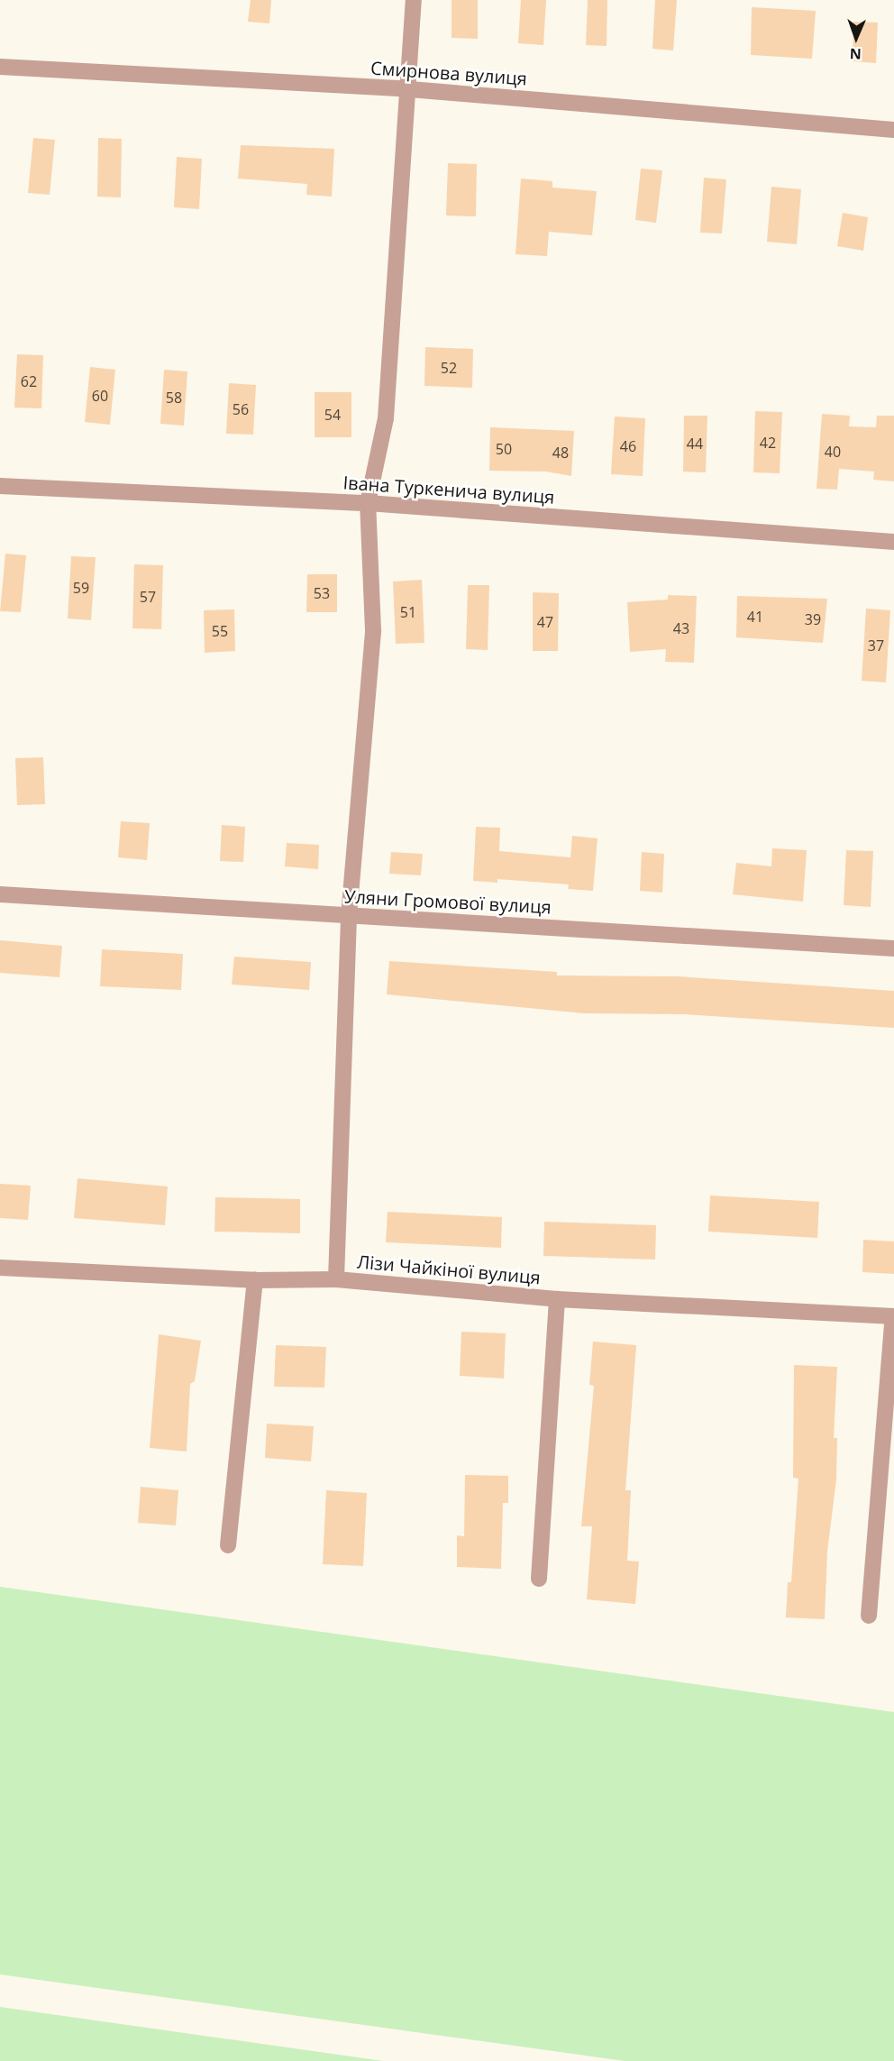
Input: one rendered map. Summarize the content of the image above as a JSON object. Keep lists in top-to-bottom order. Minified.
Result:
{"streets":{"street":["Смирнова вулиця","Івана Туркенича вулиця","Уляни Громової вулиця","Лізи Чайкіної вулиця"]},"house_numbers":["52","62","60","58","56","54","42","44","46","50","40","48","59","53","57","51","41","39","47","43","55","37"],"north":"bottom"}
